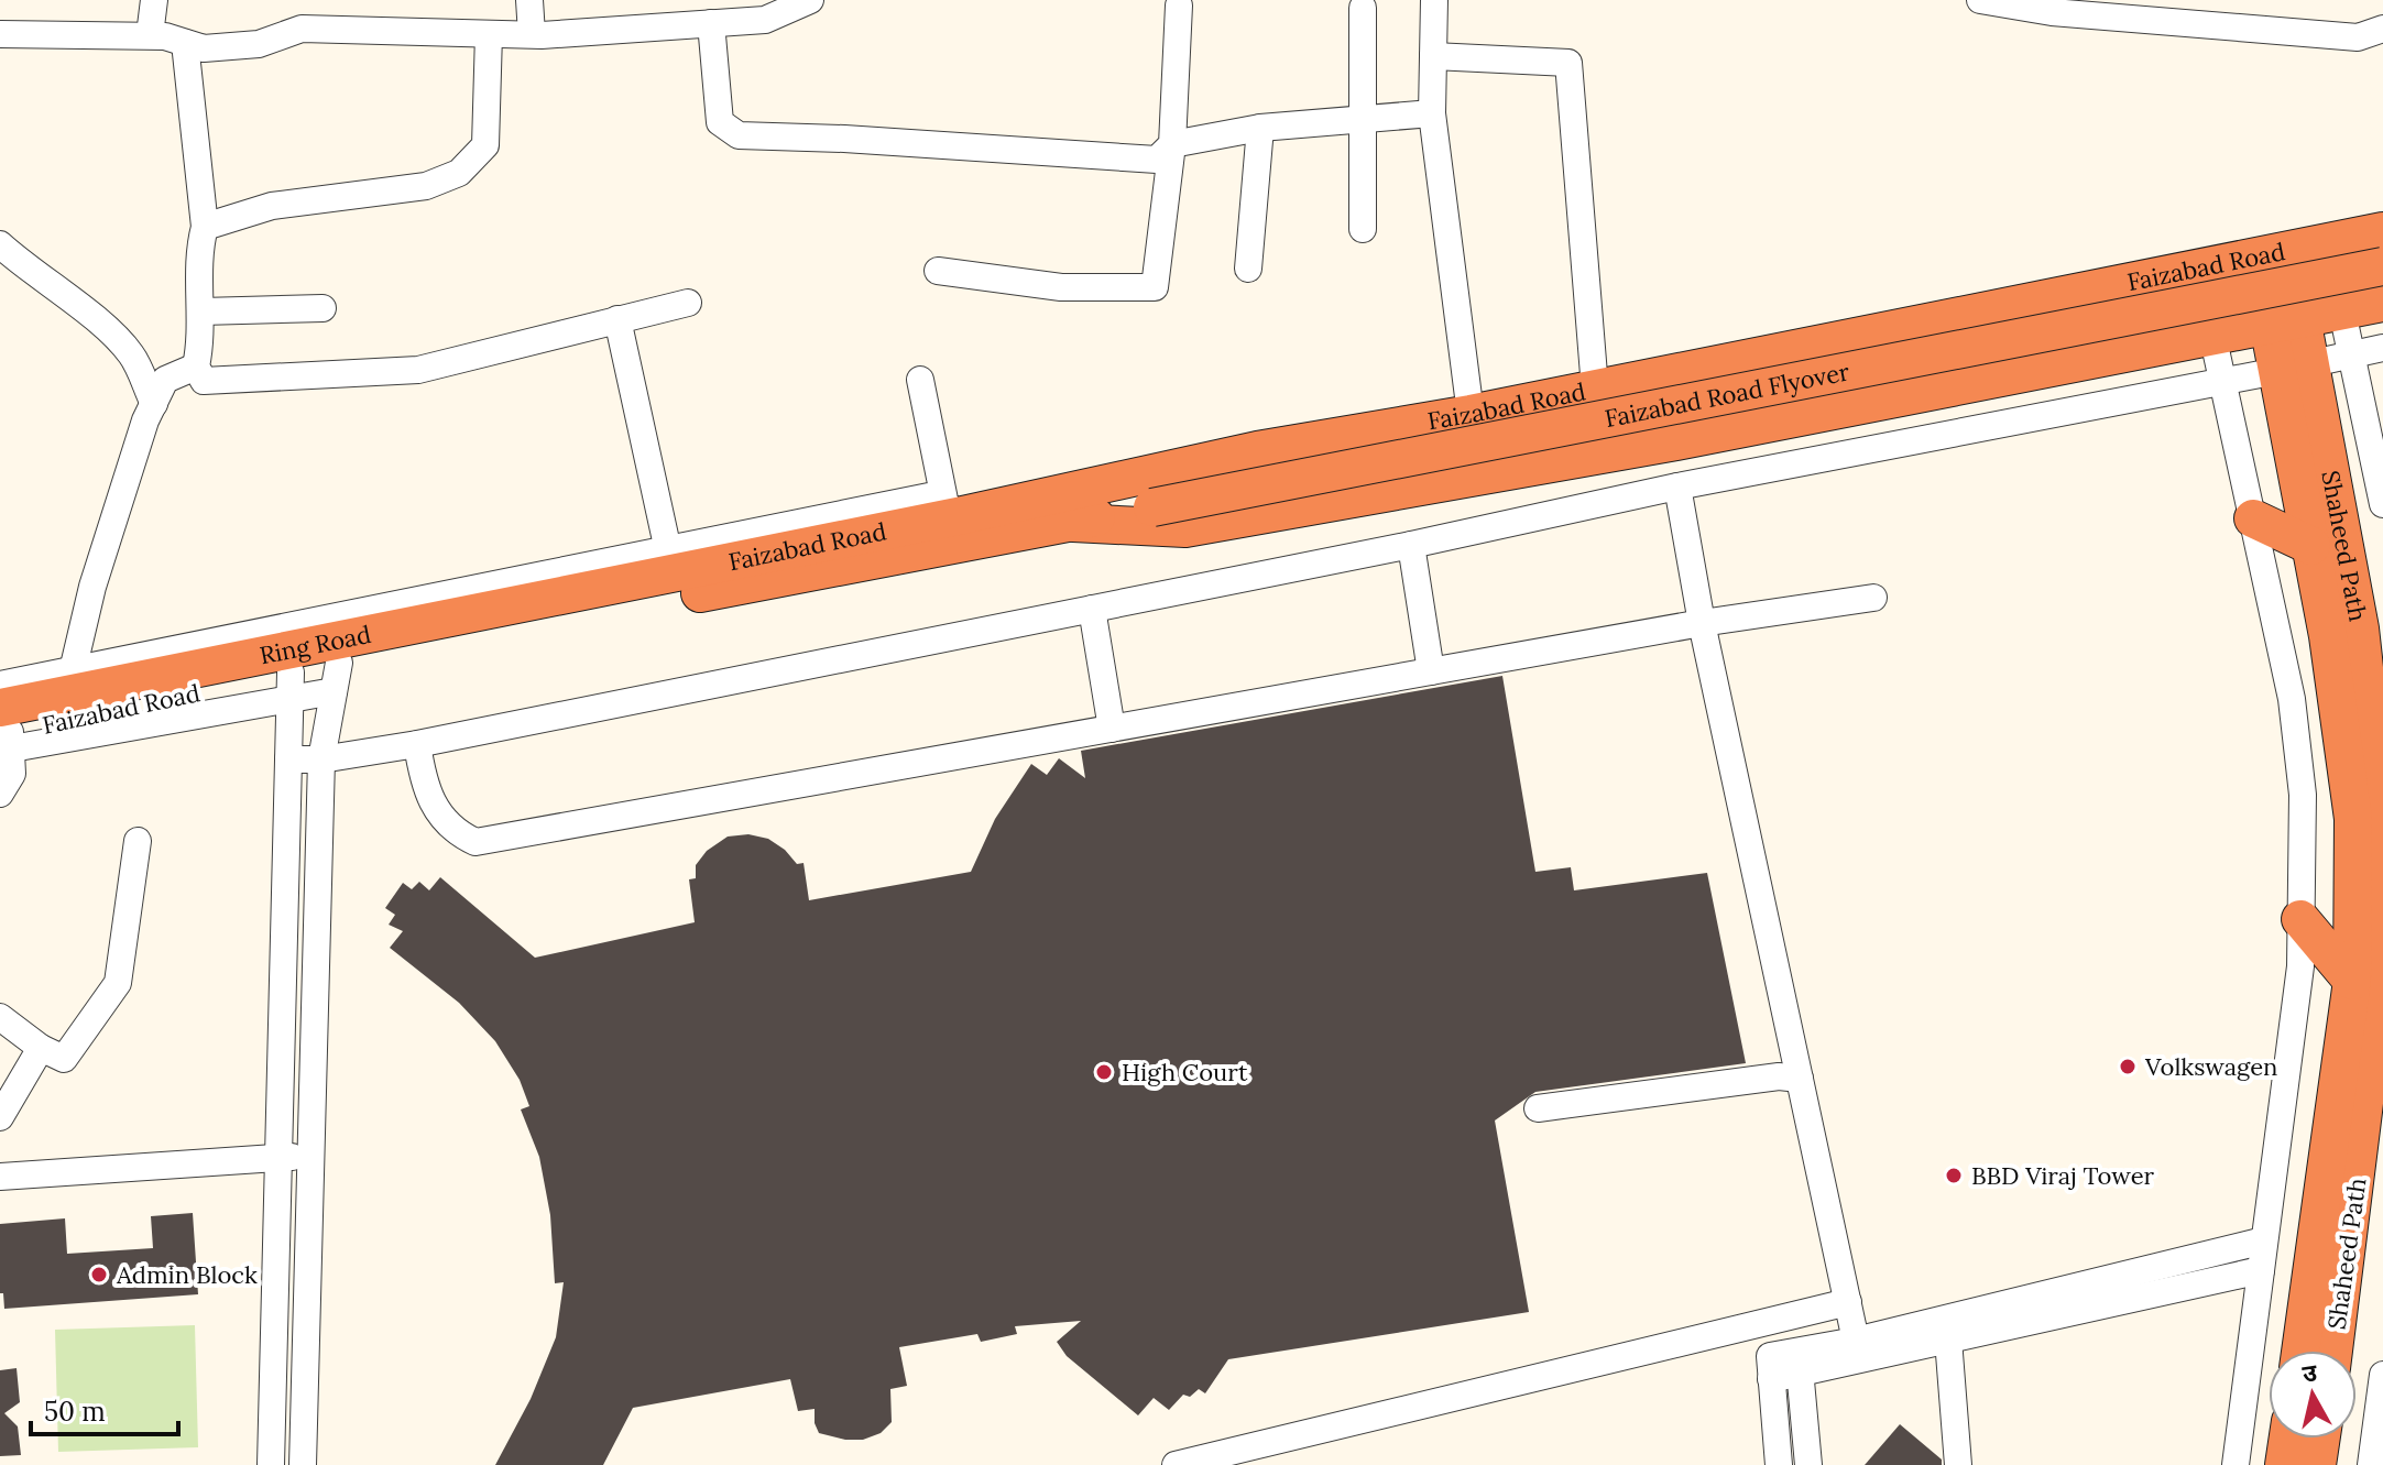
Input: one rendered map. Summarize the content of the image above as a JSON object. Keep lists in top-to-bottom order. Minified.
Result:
{"streets":{"highway":["Faizabad Road","Faizabad Road Flyover","Shaheed Path","Ring Road"]},"crossings":[["Faizabad Road","Faizabad Road Flyover"],["Faizabad Road","Shaheed Path"],["Faizabad Road","Ring Road"]],"places":["Volkswagen","High Court","BBD Viraj Tower","Admin Block"],"scale_bar":"50 m","north":"top"}
